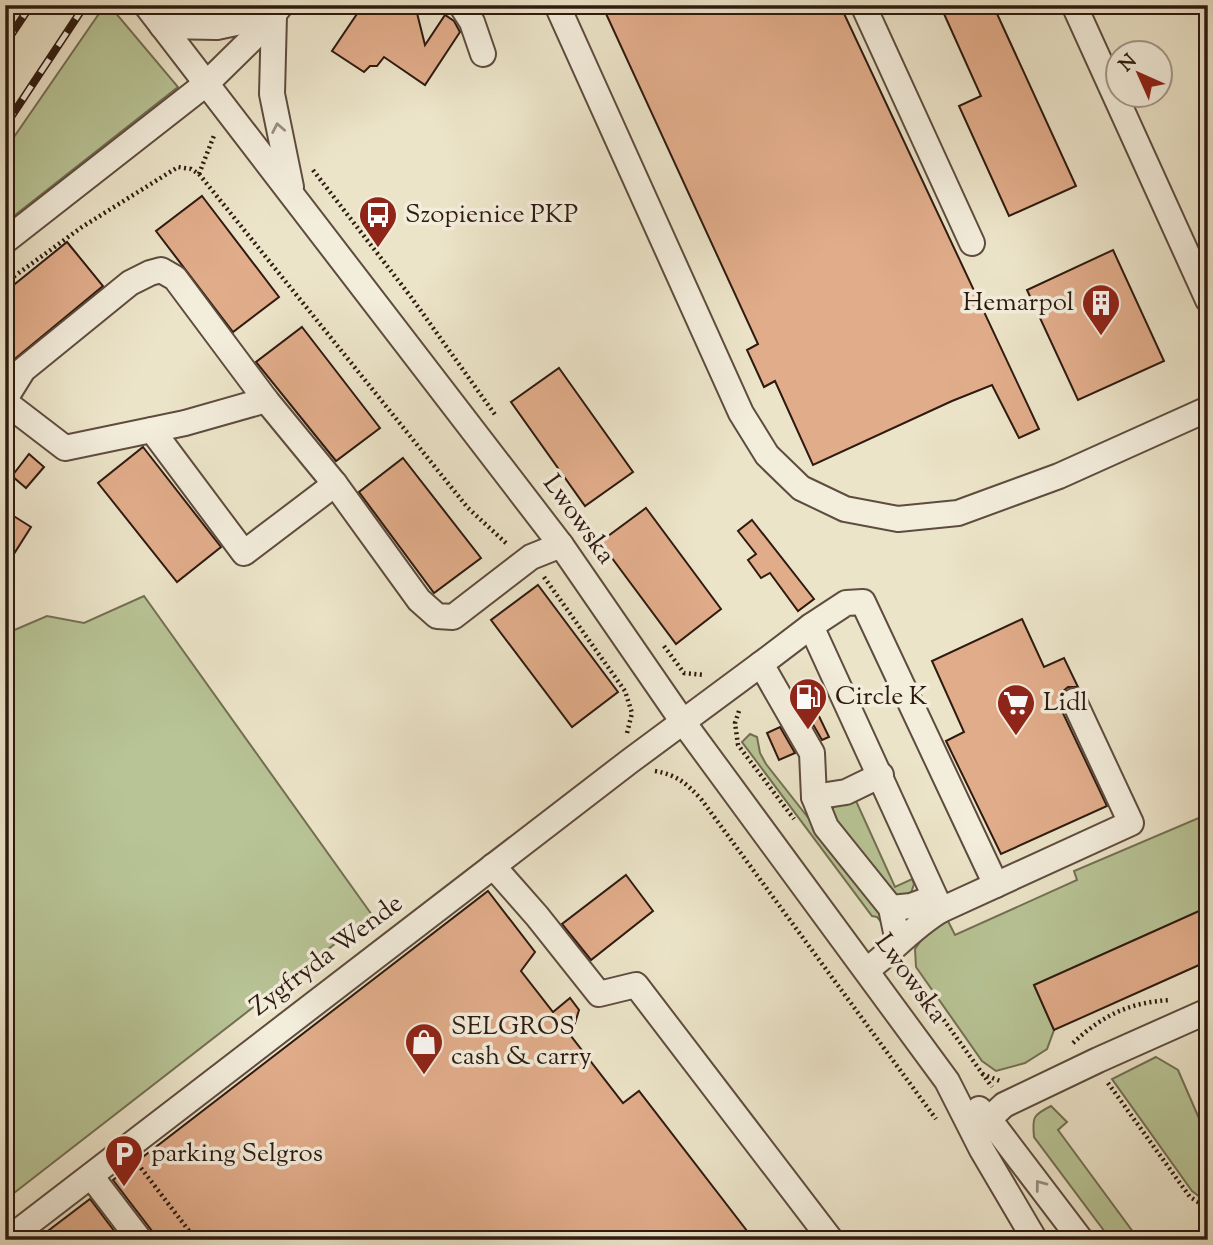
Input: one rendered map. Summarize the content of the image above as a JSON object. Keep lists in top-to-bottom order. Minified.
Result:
{"streets":{"street":["Lwowska","Zygfryda Wende"]},"crossings":[["Lwowska","Zygfryda Wende"]],"places":{"bus stop":["Szopienice PKP"],"building":["Hemarpol"],"fuel station":["Circle K"],"supermarket":["Lidl"],"shop":["SELGROS cash & carry"],"parking":["parking Selgros"]},"north":"top left"}
